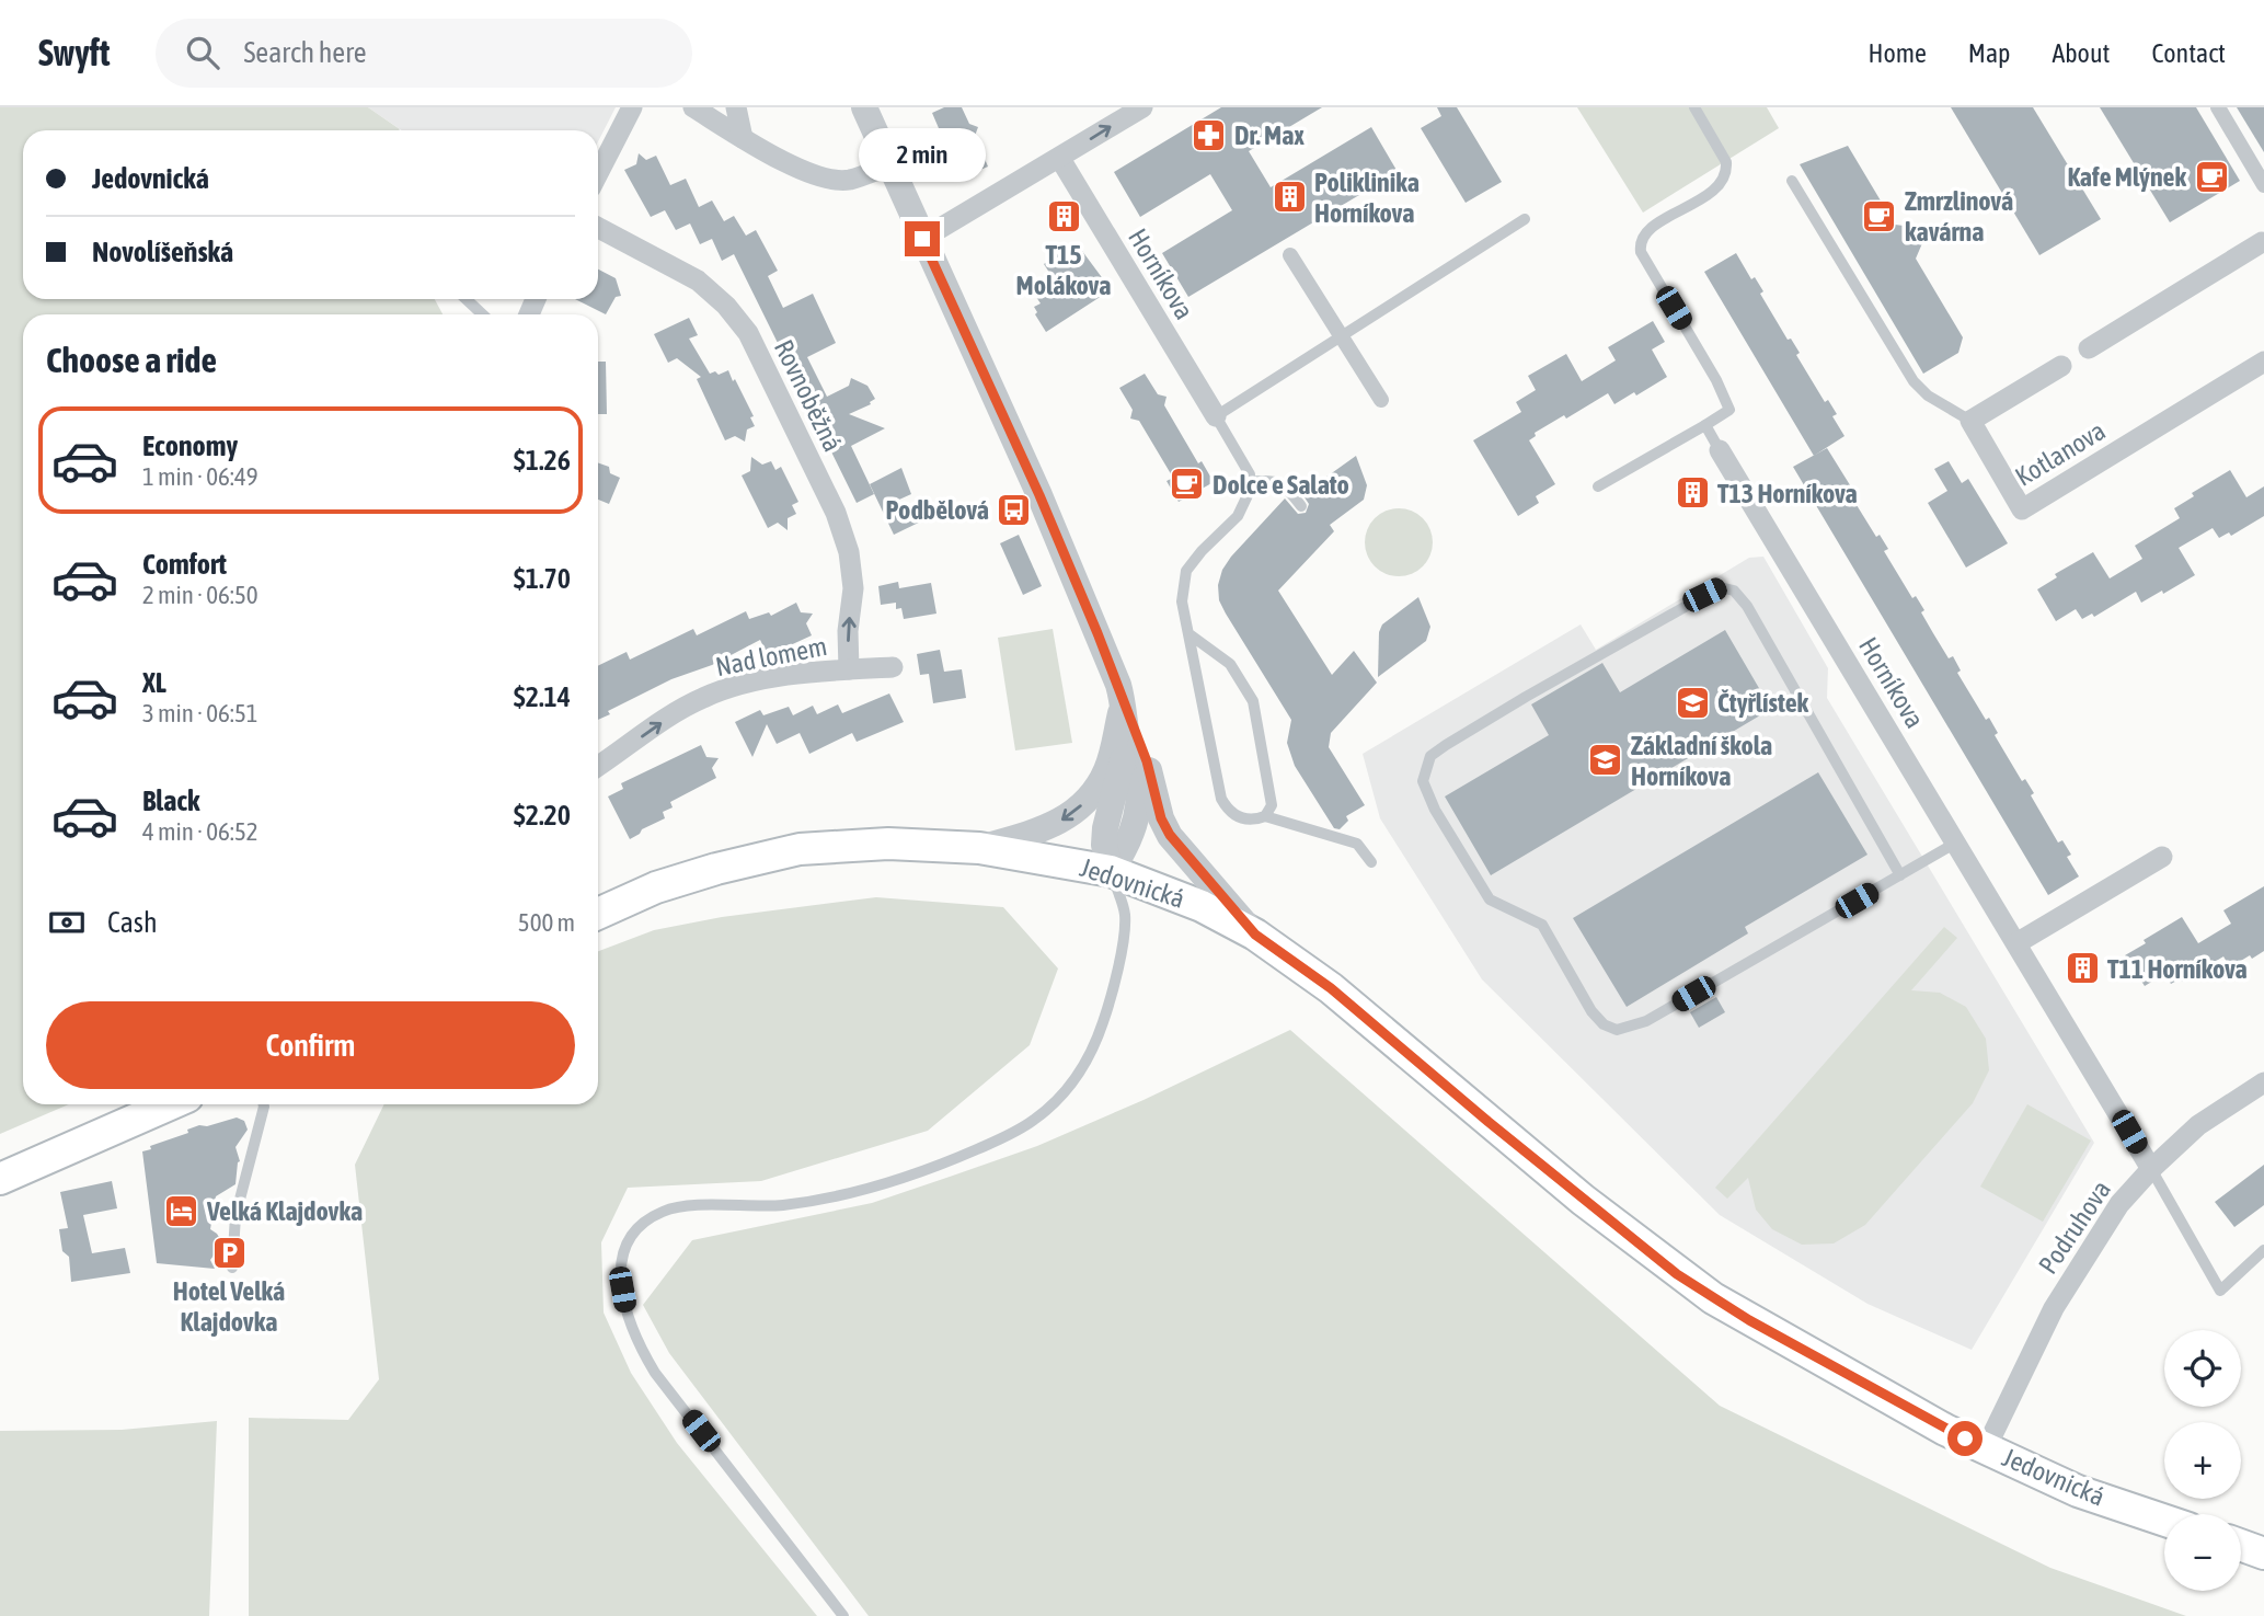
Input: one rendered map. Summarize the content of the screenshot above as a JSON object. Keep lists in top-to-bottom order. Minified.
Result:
{"streets":{"main road":["Jedovnická"],"street":["Horníkova","Rovnoběžná","Kotlanova","Nad lomem","Podruhova"]},"crossings":[["Horníkova","Podruhova"],["Rovnoběžná","Nad lomem"],["Jedovnická","Podruhova"]],"one_way":["Rovnoběžná","Nad lomem"],"places":{"pharmacy":["Dr. Max"],"cafe":["Kafe Mlýnek","Zmrzlinová kavárna","Dolce e Salato"],"building":["Poliklinika Horníkova","T15 Molákova","T13 Horníkova","T11 Horníkova"],"bus stop":["Podbělová"],"school or university":["Čtyřlístek","Základní škola Horníkova"],"hotel":["Velká Klajdovka"],"parking":["Hotel Velká Klajdovka"]},"page":{"header":"Swyft","search":"Search here","nav":["Home","Map","About","Contact"],"bubble":"2 min","banner":["Jedovnická","Novolíšeňská"],"heading":"Choose a ride","list":[{"name":"Economy","note":"1 min · 06:49","value":"$1.26"},{"name":"Comfort","note":"2 min · 06:50","value":"$1.70"},{"name":"XL","note":"3 min · 06:51","value":"$2.14"},{"name":"Black","note":"4 min · 06:52","value":"$2.20"}],"pay":["Cash","500 m"],"buttons":"Confirm","map_buttons":["+","−"]}}
